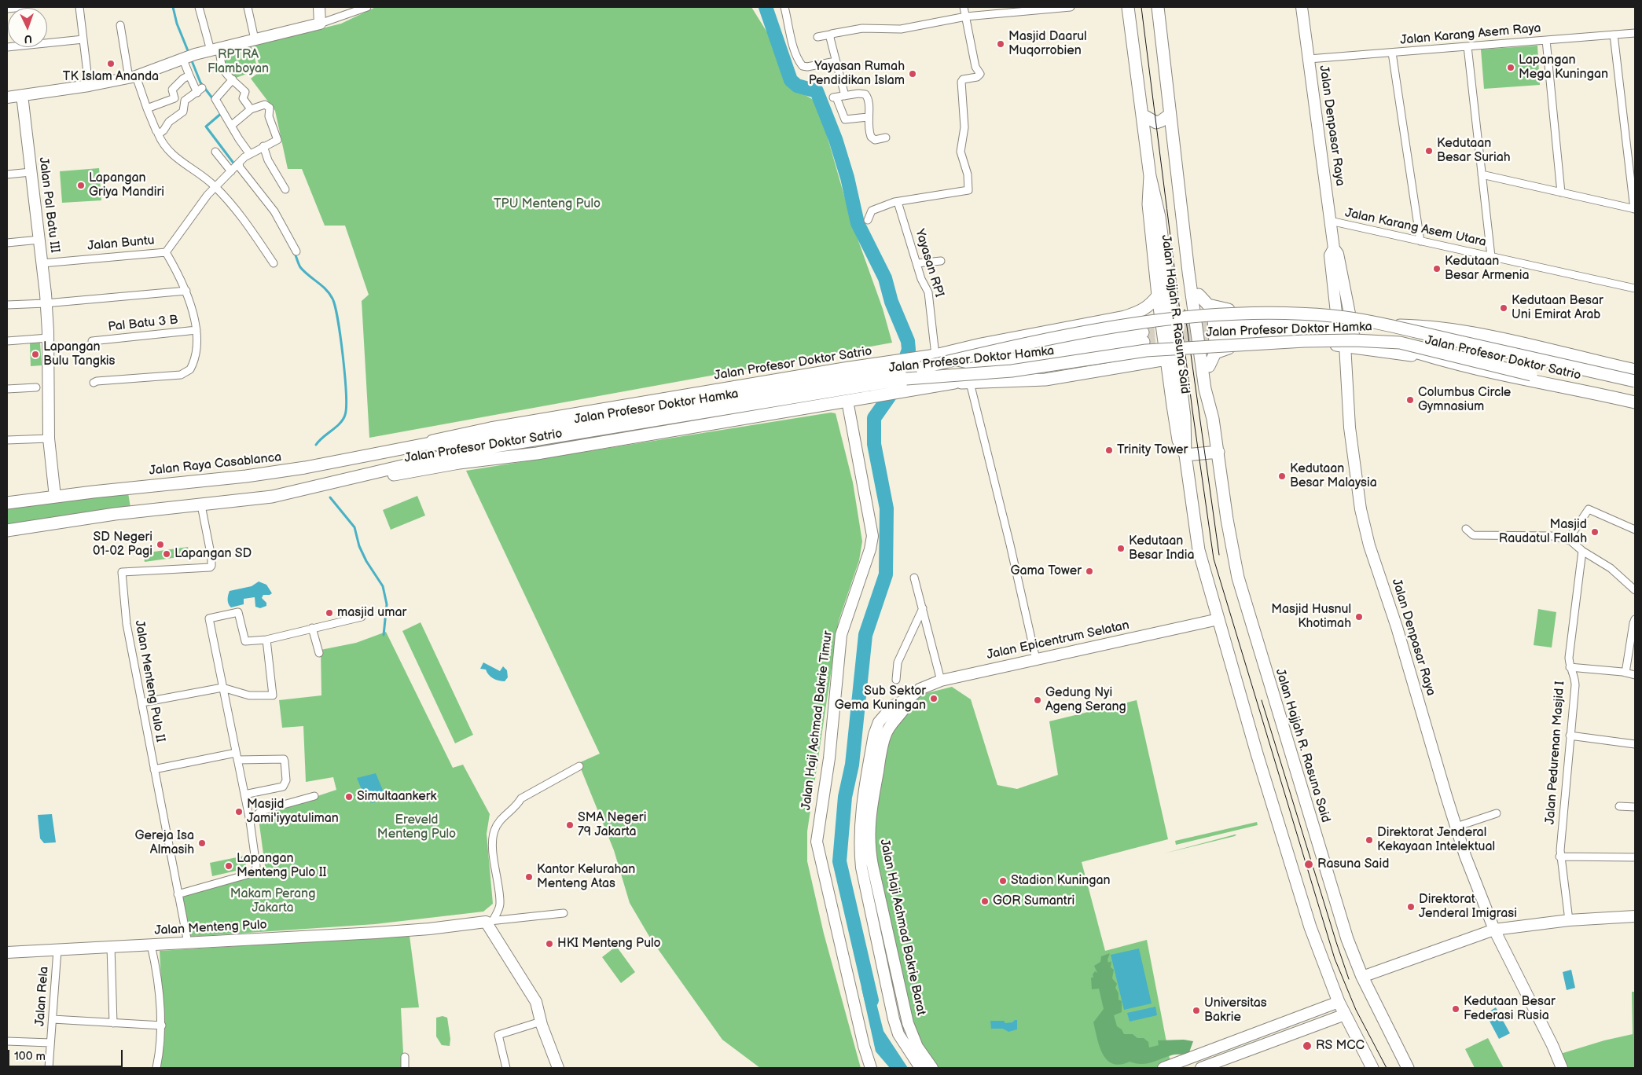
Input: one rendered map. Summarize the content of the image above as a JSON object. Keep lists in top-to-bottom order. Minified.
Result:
{"streets":{"main road":["Jalan Hajjah R. Rasuna Said","Jalan Profesor Doktor Hamka","Jalan Profesor Doktor Satrio","Jalan Raya Casablanca"],"street":["Jalan Karang Asem Raya","Jalan Denpasar Raya","Jalan Pal Batu III","Jalan Karang Asem Utara","Jalan Buntu","Yayasan RPI","Pal Batu 3 B","Jalan Epicentrum Selatan","Jalan Menteng Pulo II","Jalan Haji Achmad Bakrie Timur","Jalan Pedurenan Masjid I","Jalan Haji Achmad Bakrie Barat","Jalan Menteng Pulo","Jalan Rela"]},"crossings":[["Jalan Karang Asem Raya","Jalan Denpasar Raya"],["Jalan Denpasar Raya","Jalan Karang Asem Utara"],["Jalan Pal Batu III","Jalan Buntu"],["Jalan Pal Batu III","Jalan Raya Casablanca"],["Jalan Buntu","Pal Batu 3 B"],["Yayasan RPI","Jalan Profesor Doktor Satrio"],["Jalan Hajjah R. Rasuna Said","Jalan Epicentrum Selatan"],["Jalan Profesor Doktor Hamka","Jalan Profesor Doktor Satrio"],["Jalan Profesor Doktor Hamka","Jalan Raya Casablanca"],["Jalan Profesor Doktor Satrio","Jalan Raya Casablanca"],["Jalan Profesor Doktor Satrio","Jalan Haji Achmad Bakrie Timur"],["Jalan Epicentrum Selatan","Jalan Haji Achmad Bakrie Barat"],["Jalan Menteng Pulo II","Jalan Menteng Pulo"],["Jalan Menteng Pulo","Jalan Rela"]],"parks":["RPTRA Flamboyan","TPU Menteng Pulo","Ereveld Menteng Pulo","Makam Perang Jakarta"],"places":["Masjid Daarul Muqorrobien","TK Islam Ananda","Lapangan Mega Kuningan","Yayasan Rumah Pendidikan Islam","Kedutaan Besar Suriah","Lapangan Griya Mandiri","Kedutaan Besar Armenia","Kedutaan Besar Uni Emirat Arab","Lapangan Bulu Tangkis","Columbus Circle Gymnasium","Trinity Tower","Kedutaan Besar Malaysia","Masjid Raudatul Fallah","SD Negeri 01-02 Pagi","Kedutaan Besar India","Lapangan SD","Gama Tower","masjid umar","Masjid Husnul Khotimah","Sub Sektor Gema Kuningan","Gedung Nyi Ageng Serang","Simultaankerk","Masjid Jami'iyyatuliman","SMA Negeri 79 Jakarta","Direktorat Jenderal Kekayaan Intelektual","Gereja Isa Almasih","Rasuna Said","Lapangan Menteng Pulo II","Kantor Kelurahan Menteng Atas","Stadion Kuningan","GOR Sumantri","Direktorat Jenderal Imigrasi","HKI Menteng Pulo","Kedutaan Besar Federasi Rusia","Universitas Bakrie","RS MCC"],"scale_bar":"100 m","north":"bottom"}
